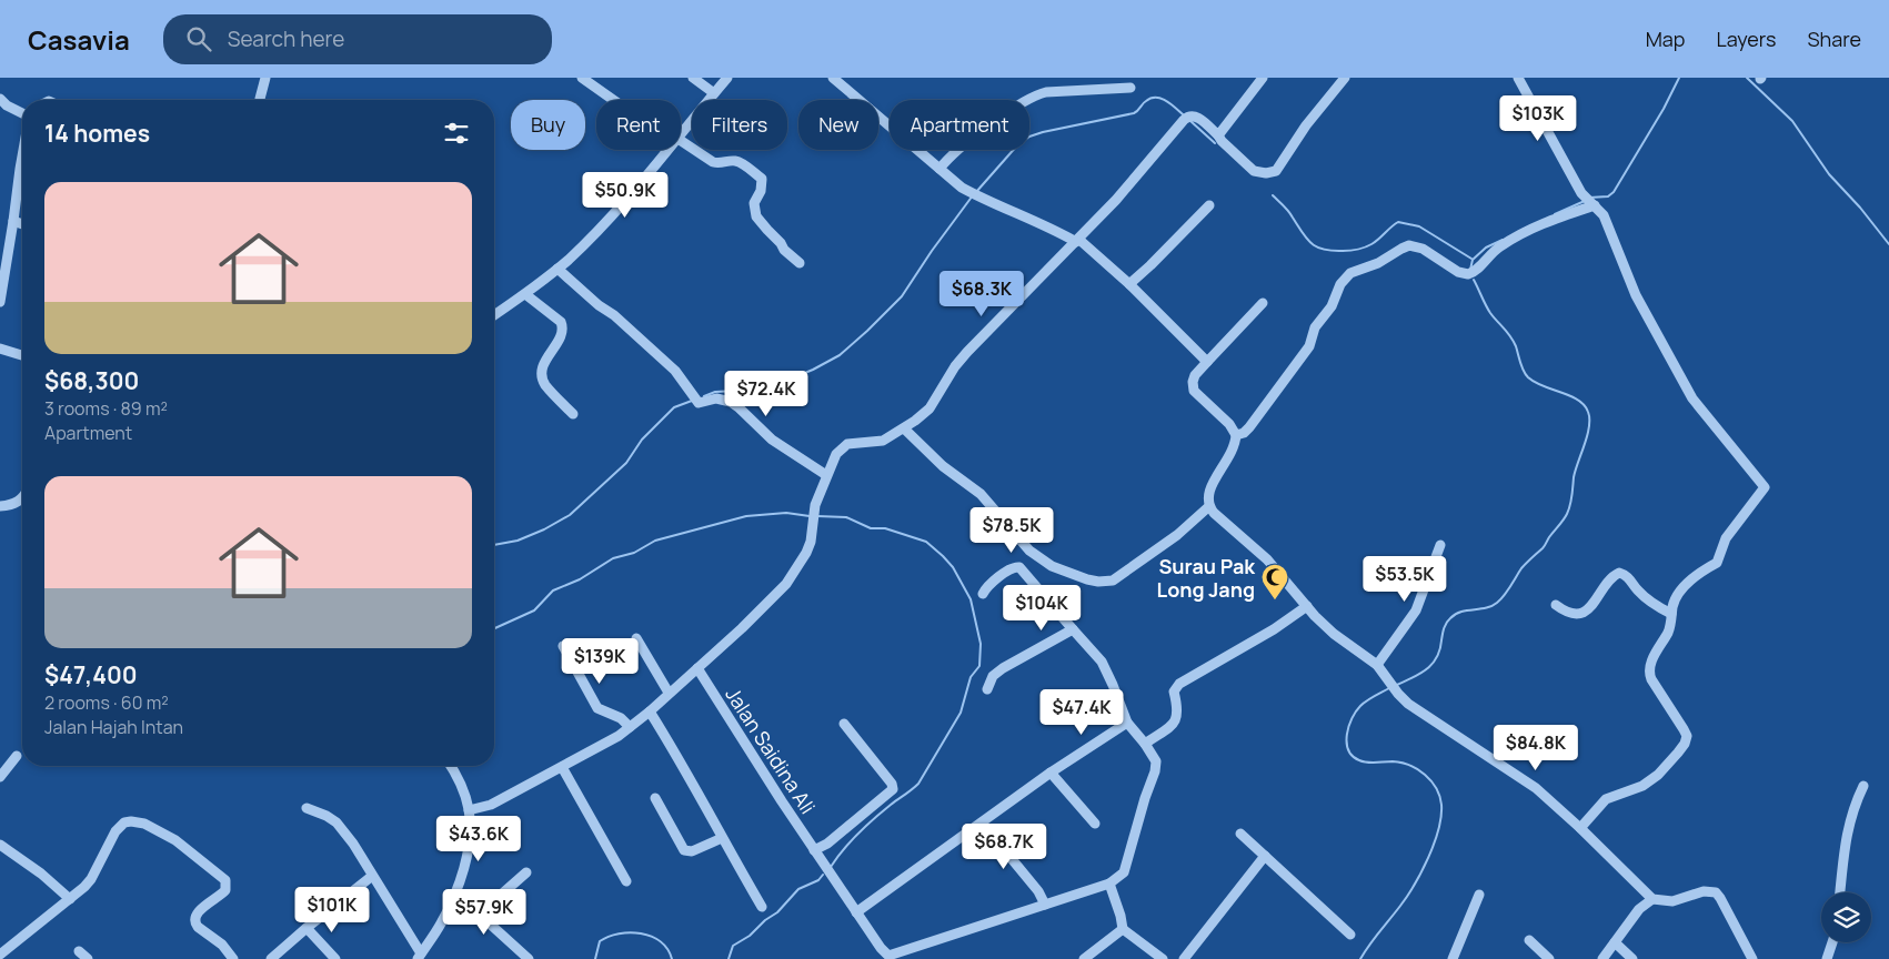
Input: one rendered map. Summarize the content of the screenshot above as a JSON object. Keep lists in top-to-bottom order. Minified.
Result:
{"streets":{"street":["Jalan Saidina Ali"]},"places":{"mosque":["Surau Pak Long Jang"]},"page":{"header":"Casavia","search":"Search here","nav":["Map","Layers","Share"],"price":["$103K","$50.9K","$68.3K","$72.4K","$78.5K","$53.5K","$104K","$139K","$47.4K","$84.8K","$43.6K","$68.7K","$101K","$57.9K"],"chip":["Buy","Rent","Filters","New","Apartment"],"heading":"14 homes","list":[{"name":"$68,300","note":"3 rooms · 89 m² · Apartment"},{"name":"$47,400","note":"2 rooms · 60 m² · Jalan Hajah Intan"}]}}
